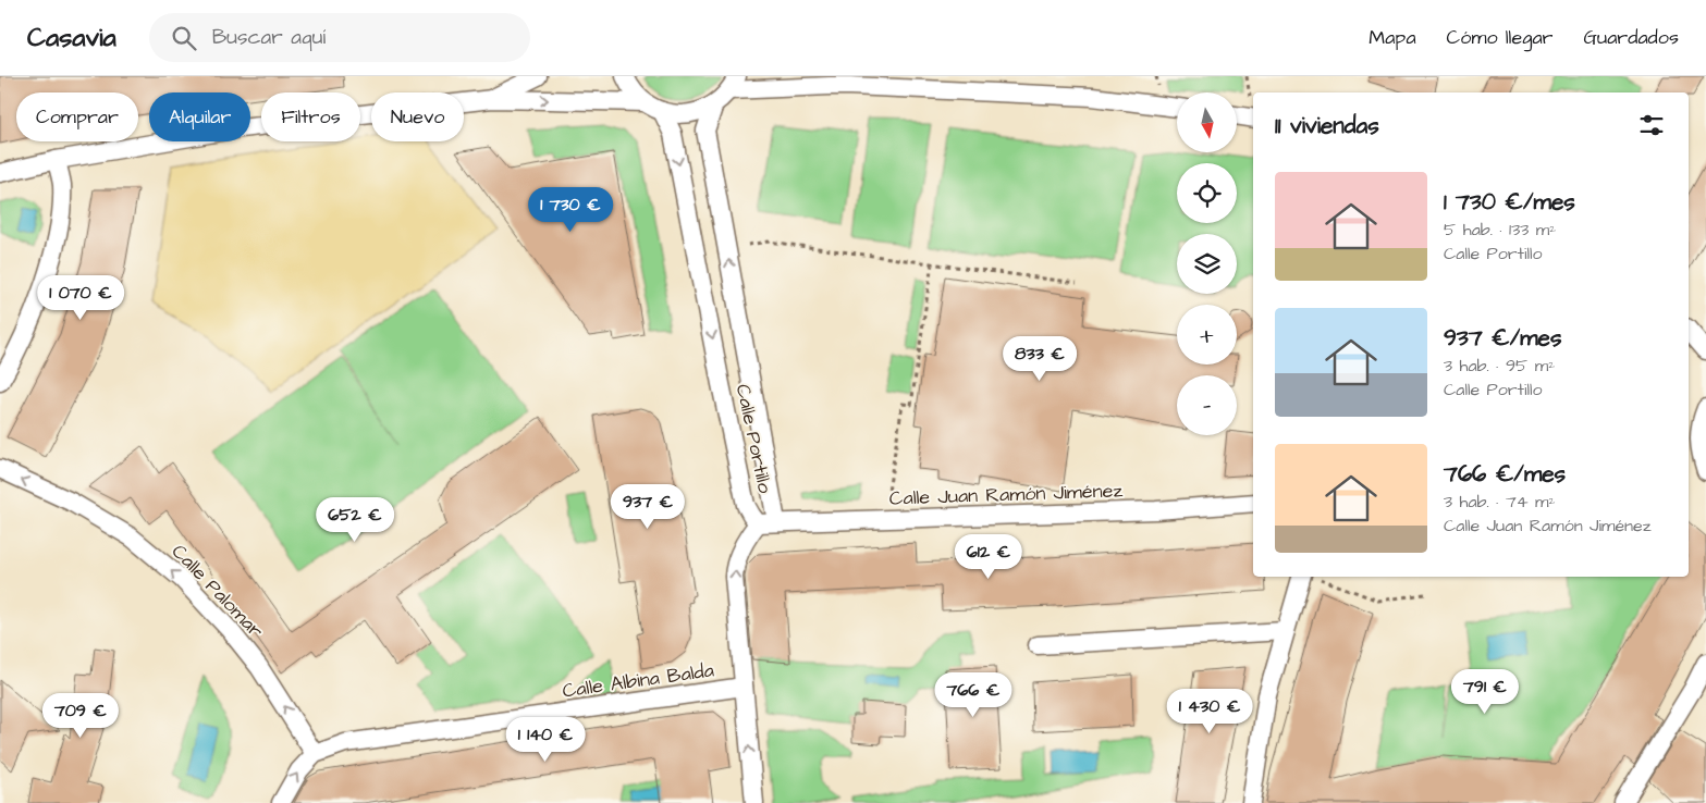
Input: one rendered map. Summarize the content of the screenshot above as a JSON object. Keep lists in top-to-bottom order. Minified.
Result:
{"streets":{"street":["Calle Portillo","Calle Juan Ramón Jiménez","Calle Palomar","Calle Albina Balda"]},"crossings":[["Calle Portillo","Calle Juan Ramón Jiménez"],["Calle Portillo","Calle Albina Balda"],["Calle Palomar","Calle Albina Balda"]],"one_way":["Calle Palomar"],"north":"bottom","page":{"header":"Casavia","search":"Buscar aquí","nav":["Mapa","Cómo llegar","Guardados"],"map_buttons":["+","−"],"chip":["Comprar","Alquilar","Filtros","Nuevo"],"heading":"11 viviendas","list":[{"name":"1 730 €/mes","note":"5 hab. · 133 m² · Calle Portillo"},{"name":"937 €/mes","note":"3 hab. · 95 m² · Calle Portillo"},{"name":"766 €/mes","note":"3 hab. · 74 m² · Calle Juan Ramón Jiménez"}],"price":["1 730 €","1 070 €","833 €","937 €","652 €","612 €","791 €","766 €","1 430 €","709 €","1 140 €"]}}
